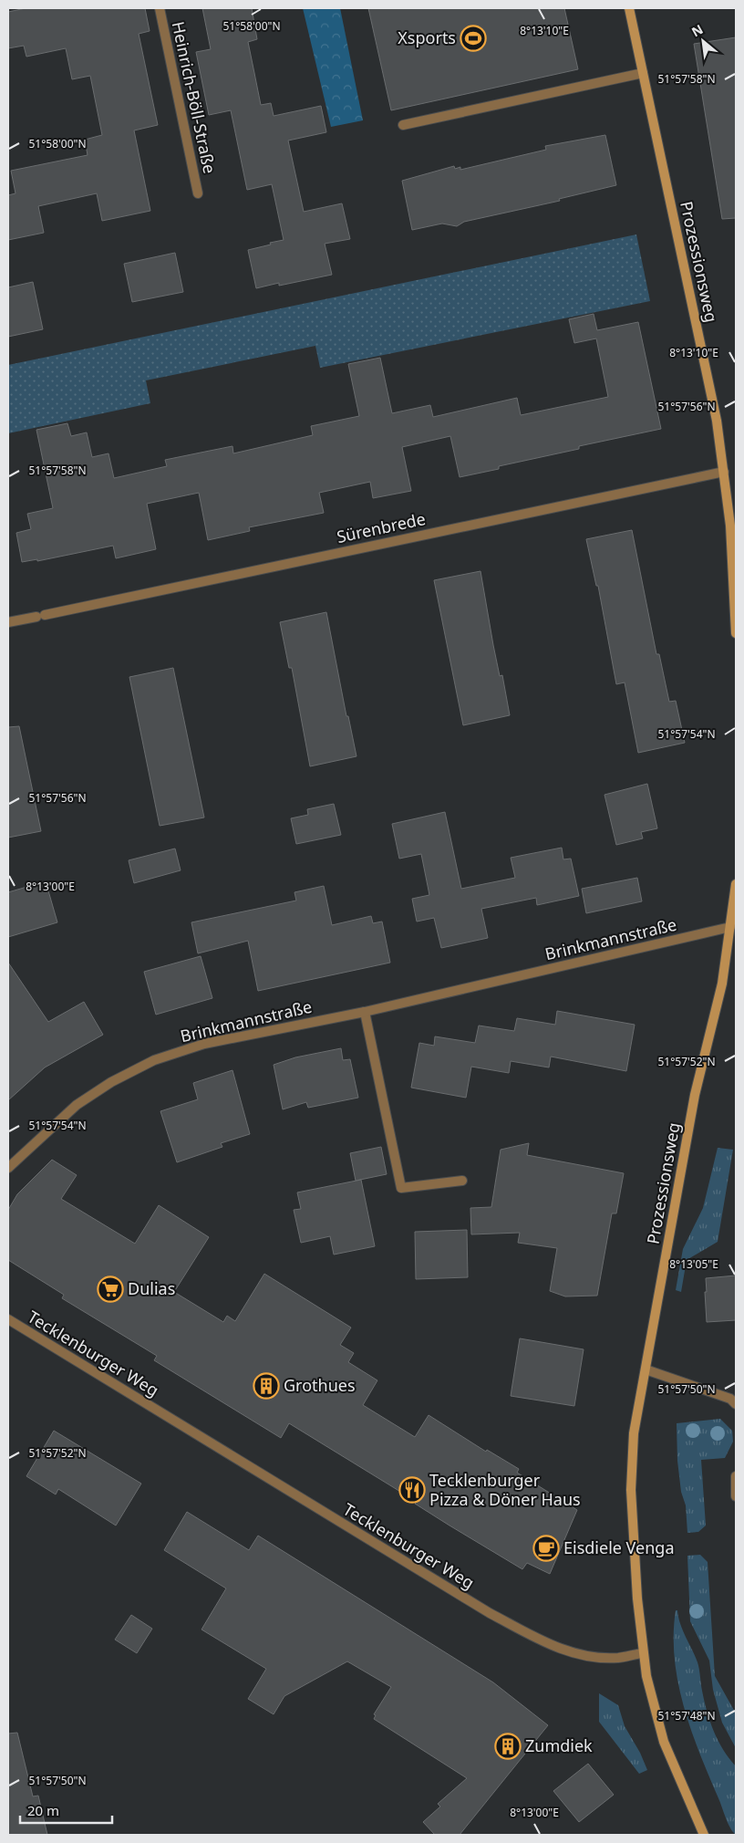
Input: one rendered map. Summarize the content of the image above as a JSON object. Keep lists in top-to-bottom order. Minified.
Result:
{"streets":{"street":["Heinrich-Böll-Straße","Prozessionsweg","Sürenbrede","Brinkmannstraße","Tecklenburger Weg"]},"crossings":[["Prozessionsweg","Sürenbrede"],["Prozessionsweg","Brinkmannstraße"],["Prozessionsweg","Tecklenburger Weg"]],"places":{"sports":["Xsports"],"supermarket":["Dulias"],"building":["Grothues","Zumdiek"],"restaurant":["Tecklenburger Pizza & Döner Haus"],"cafe":["Eisdiele Venga"]},"scale_bar":"20 m","north":"top left","coordinates":["51°58'00\"N","8°13'10\"E","51°57'58\"N","51°57'56\"N","51°57'54\"N","8°13'00\"E","51°57'52\"N","8°13'05\"E","51°57'50\"N","51°57'48\"N"]}
